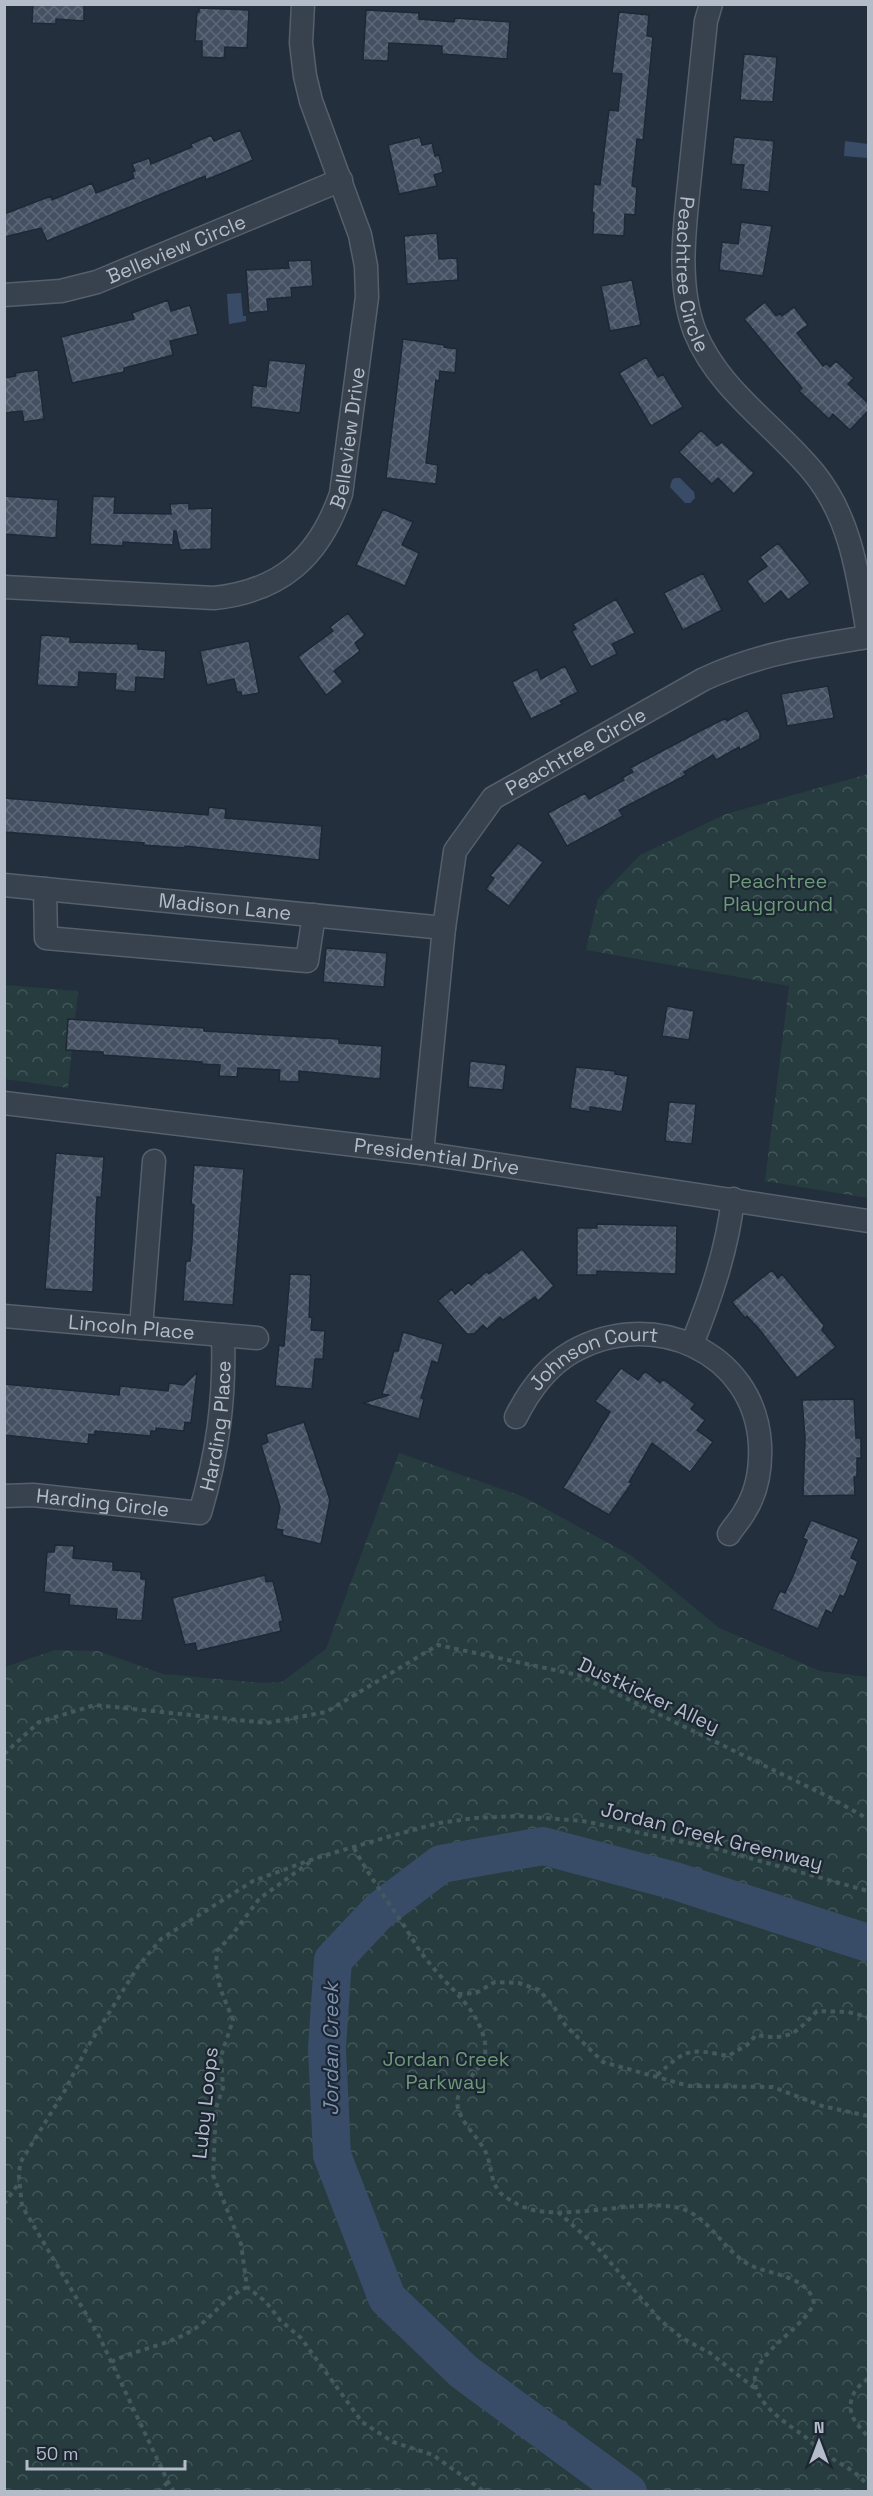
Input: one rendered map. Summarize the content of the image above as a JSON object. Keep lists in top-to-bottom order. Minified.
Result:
{"streets":{"street":["Belleview Circle","Peachtree Circle","Belleview Drive","Madison Lane","Presidential Drive","Lincoln Place","Johnson Court","Harding Place","Harding Circle"],"path":["Dustkicker Alley","Jordan Creek Greenway","Luby Loops"]},"crossings":[["Belleview Circle","Belleview Drive"],["Peachtree Circle","Madison Lane"],["Peachtree Circle","Presidential Drive"],["Presidential Drive","Johnson Court"],["Lincoln Place","Harding Place"],["Harding Place","Harding Circle"],["Jordan Creek Greenway","Luby Loops"]],"water":["Jordan Creek"],"parks":["Peachtree Playground","Jordan Creek Parkway"],"scale_bar":"50 m","north":"top"}
